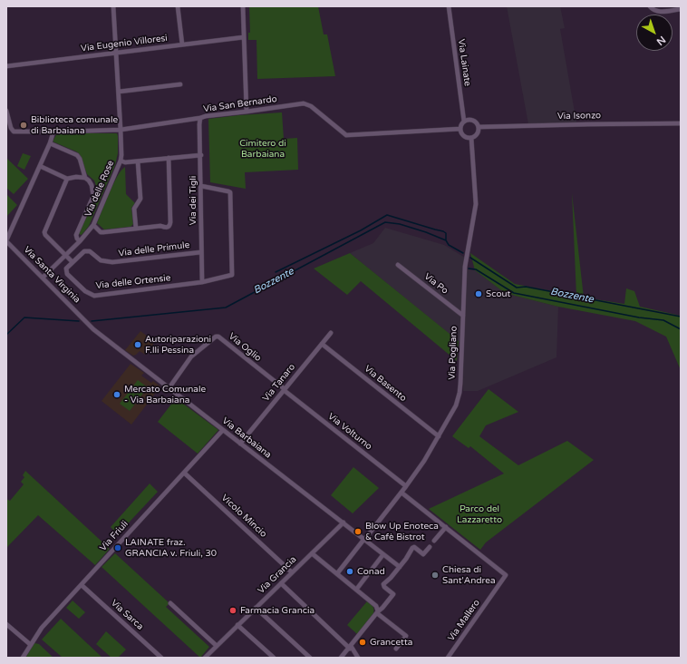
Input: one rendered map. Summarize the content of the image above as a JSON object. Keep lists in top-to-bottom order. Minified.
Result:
{"streets":{"street":["Via Eugenio Villoresi","Via Lainate","Via San Bernardo","Via Isonzo","Via delle Rose","Via dei Tigli","Via delle Primule","Via Santa Virginia","Via delle Ortensie","Via Po","Via Oglio","Via Pogliano","Via Tanaro","Via Basento","Via Volturno","Via Barbaiana","Vicolo Mincio","Via Friuli","Via Grancia","Via Sarca","Via Mallero"]},"crossings":[["Via Eugenio Villoresi","Via delle Rose"],["Via Lainate","Via San Bernardo"],["Via Lainate","Via Isonzo"],["Via Lainate","Via Pogliano"],["Via San Bernardo","Via Isonzo"],["Via San Bernardo","Via delle Rose"],["Via San Bernardo","Via dei Tigli"],["Via San Bernardo","Via Pogliano"],["Via Isonzo","Via Pogliano"],["Via delle Rose","Via Santa Virginia"],["Via dei Tigli","Via delle Primule"],["Via dei Tigli","Via delle Ortensie"],["Via delle Primule","Via delle Ortensie"],["Via Santa Virginia","Via Barbaiana"],["Via Po","Via Pogliano"],["Via Oglio","Via Tanaro"],["Via Oglio","Via Volturno"],["Via Oglio","Via Barbaiana"],["Via Pogliano","Via Basento"],["Via Pogliano","Via Volturno"],["Via Pogliano","Via Barbaiana"],["Via Tanaro","Via Basento"],["Via Tanaro","Via Volturno"],["Via Tanaro","Via Barbaiana"],["Via Barbaiana","Via Friuli"],["Via Barbaiana","Via Grancia"],["Vicolo Mincio","Via Friuli"],["Vicolo Mincio","Via Grancia"],["Via Friuli","Via Sarca"]],"water":["Bozzente"],"parks":["Cimitero di Barbaiana","Parco del Lazzaretto"],"places":["Biblioteca comunale di Barbaiana","Scout","Autoriparazioni F.lli Pessina","Mercato Comunale - Via Barbaiana","Blow Up Enoteca & Cafè Bistrot","LAINATE fraz. GRANCIA v. Friuli, 30","Conad","Chiesa di Sant'Andrea","Farmacia Grancia","Grancetta"],"north":"bottom right"}
